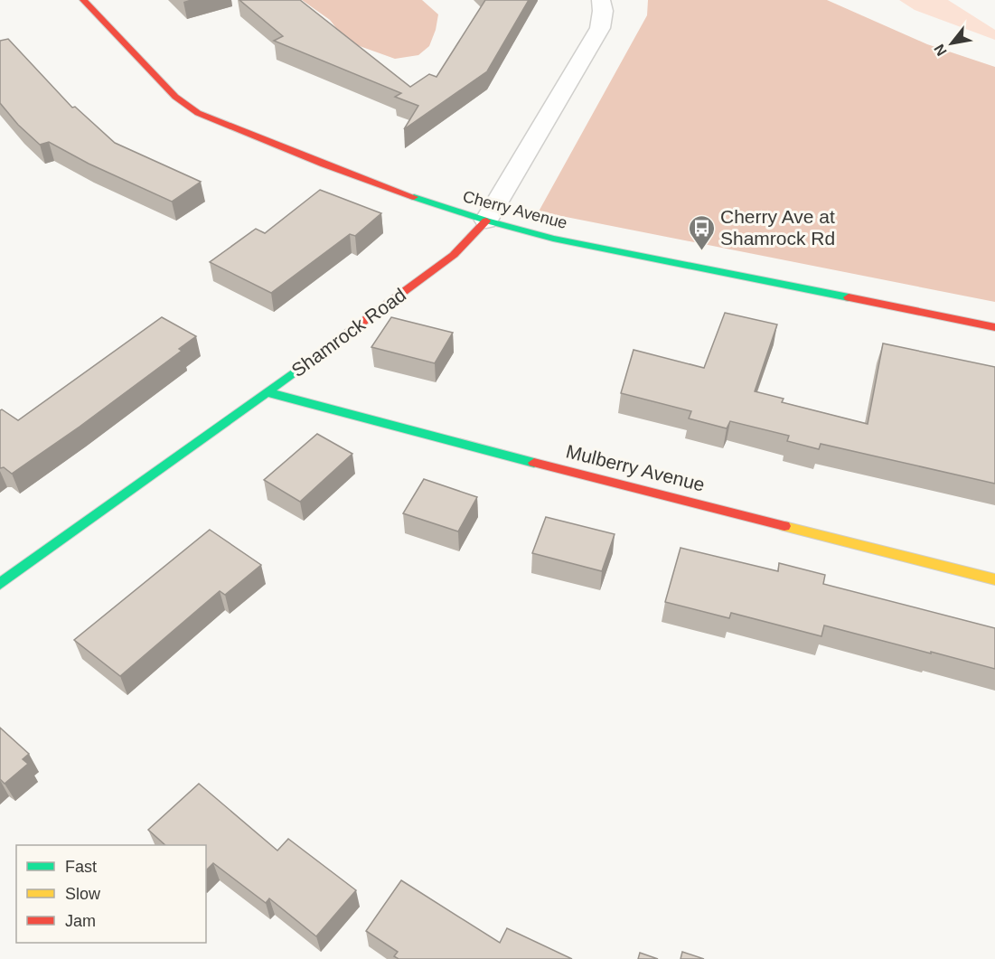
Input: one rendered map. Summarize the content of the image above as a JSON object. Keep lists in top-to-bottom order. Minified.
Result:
{"streets":{"street":["Cherry Avenue","Shamrock Road","Mulberry Avenue"]},"crossings":[["Cherry Avenue","Shamrock Road"],["Shamrock Road","Mulberry Avenue"]],"places":{"bus stop":["Cherry Ave at Shamrock Rd"]},"legend":["Fast","Slow","Jam"],"north":"bottom left"}
